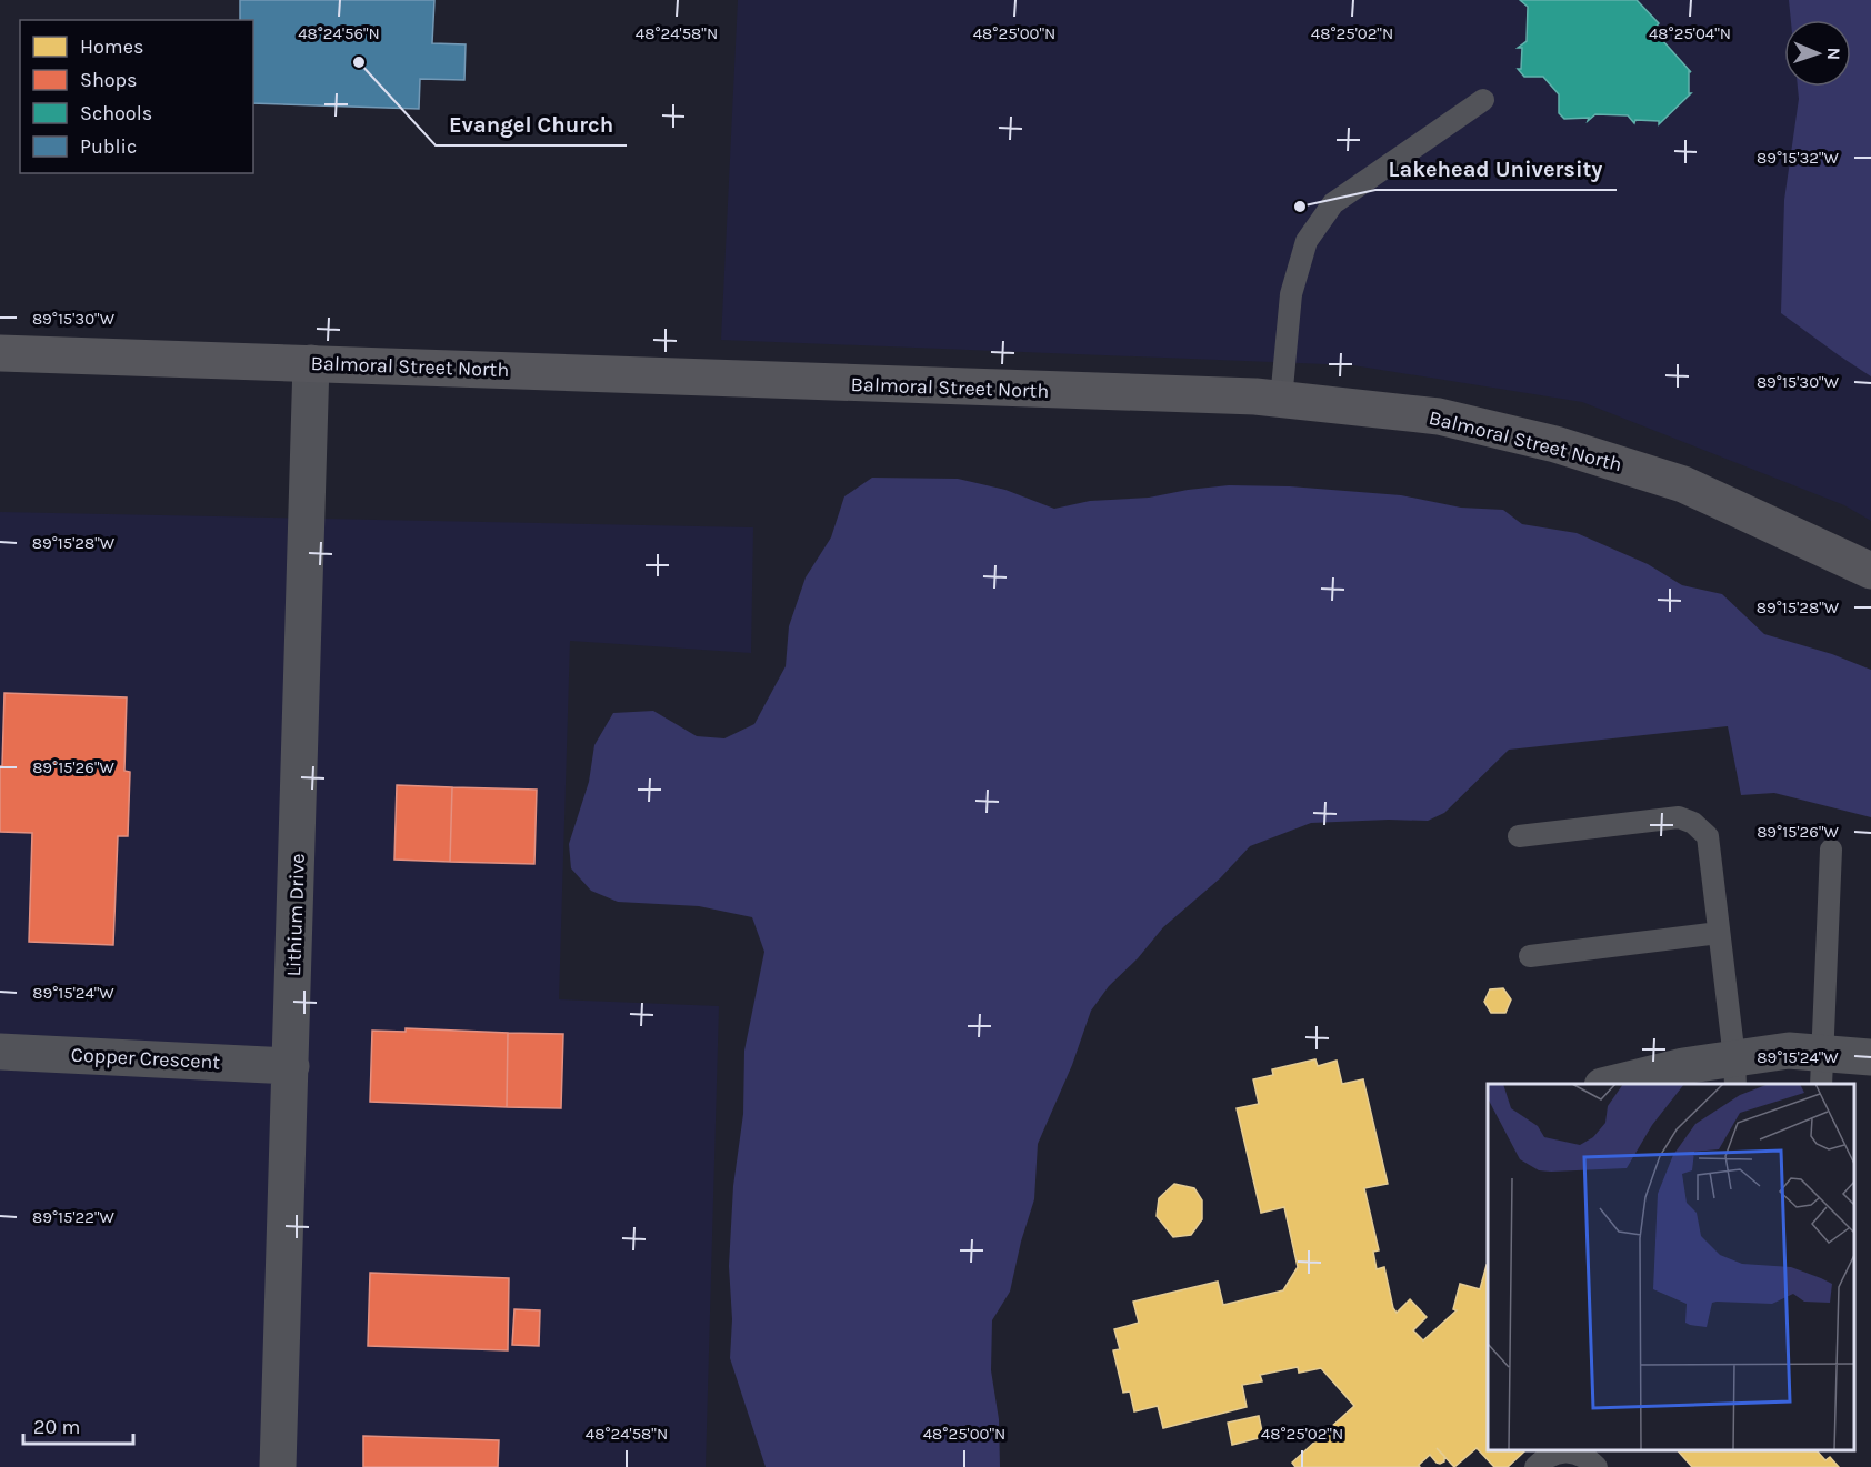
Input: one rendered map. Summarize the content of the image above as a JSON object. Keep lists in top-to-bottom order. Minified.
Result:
{"streets":{"main road":["Balmoral Street North"],"street":["Lithium Drive","Copper Crescent"]},"crossings":[["Balmoral Street North","Lithium Drive"],["Lithium Drive","Copper Crescent"]],"places":["Evangel Church","Lakehead University"],"legend":["Homes","Shops","Schools","Public"],"scale_bar":"20 m","north":"right","coordinates":["48°24'56\"N","48°24'58\"N","48°25'00\"N","48°25'02\"N","48°25'04\"N","89°15'32\"W","89°15'30\"W","89°15'28\"W","89°15'26\"W","89°15'24\"W","89°15'22\"W"]}
